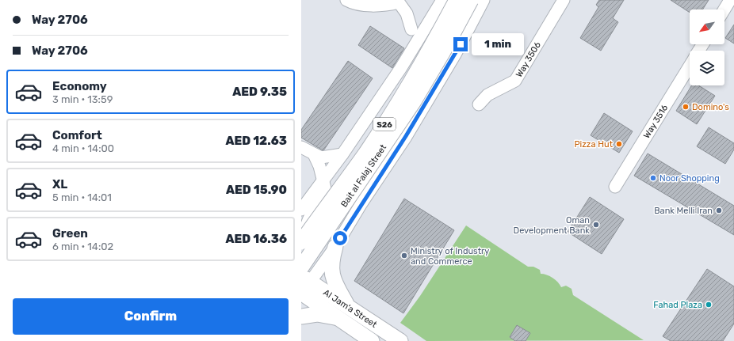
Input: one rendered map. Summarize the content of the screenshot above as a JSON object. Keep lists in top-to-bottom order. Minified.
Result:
{"streets":{"main road":["S26","Bait al Falaj Street","Al Jam'a Street"],"street":["Way 3506","Way 3516"]},"places":["Domino's","Pizza Hut","Noor Shopping","Bank Melli Iran","Oman Development Bank","Ministry of Industry and Commerce","Fahad Plaza"],"north":"bottom left","page":{"banner":["Way 2706","Way 2706"],"bubble":"1 min","list":[{"name":"Economy","note":"3 min · 13:59","value":"AED 9.35"},{"name":"Comfort","note":"4 min · 14:00","value":"AED 12.63"},{"name":"XL","note":"5 min · 14:01","value":"AED 15.90"},{"name":"Green","note":"6 min · 14:02","value":"AED 16.36"}],"buttons":"Confirm"}}
